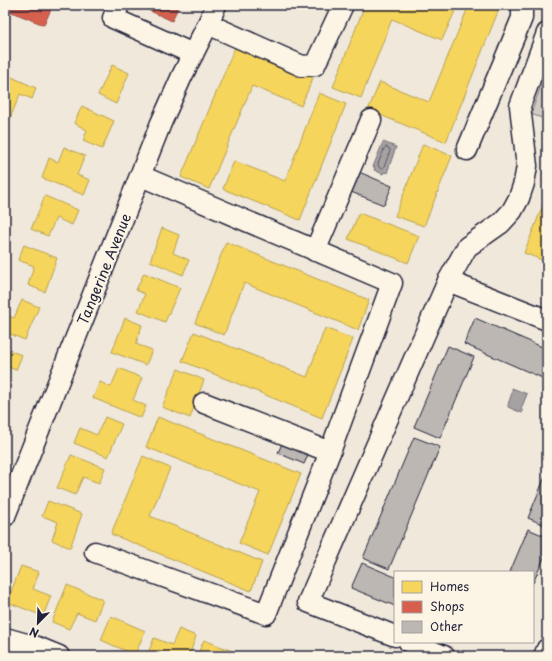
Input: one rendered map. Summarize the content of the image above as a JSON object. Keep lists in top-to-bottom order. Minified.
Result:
{"streets":{"street":["Tangerine Avenue"]},"legend":["Homes","Shops","Other"],"north":"bottom left"}
